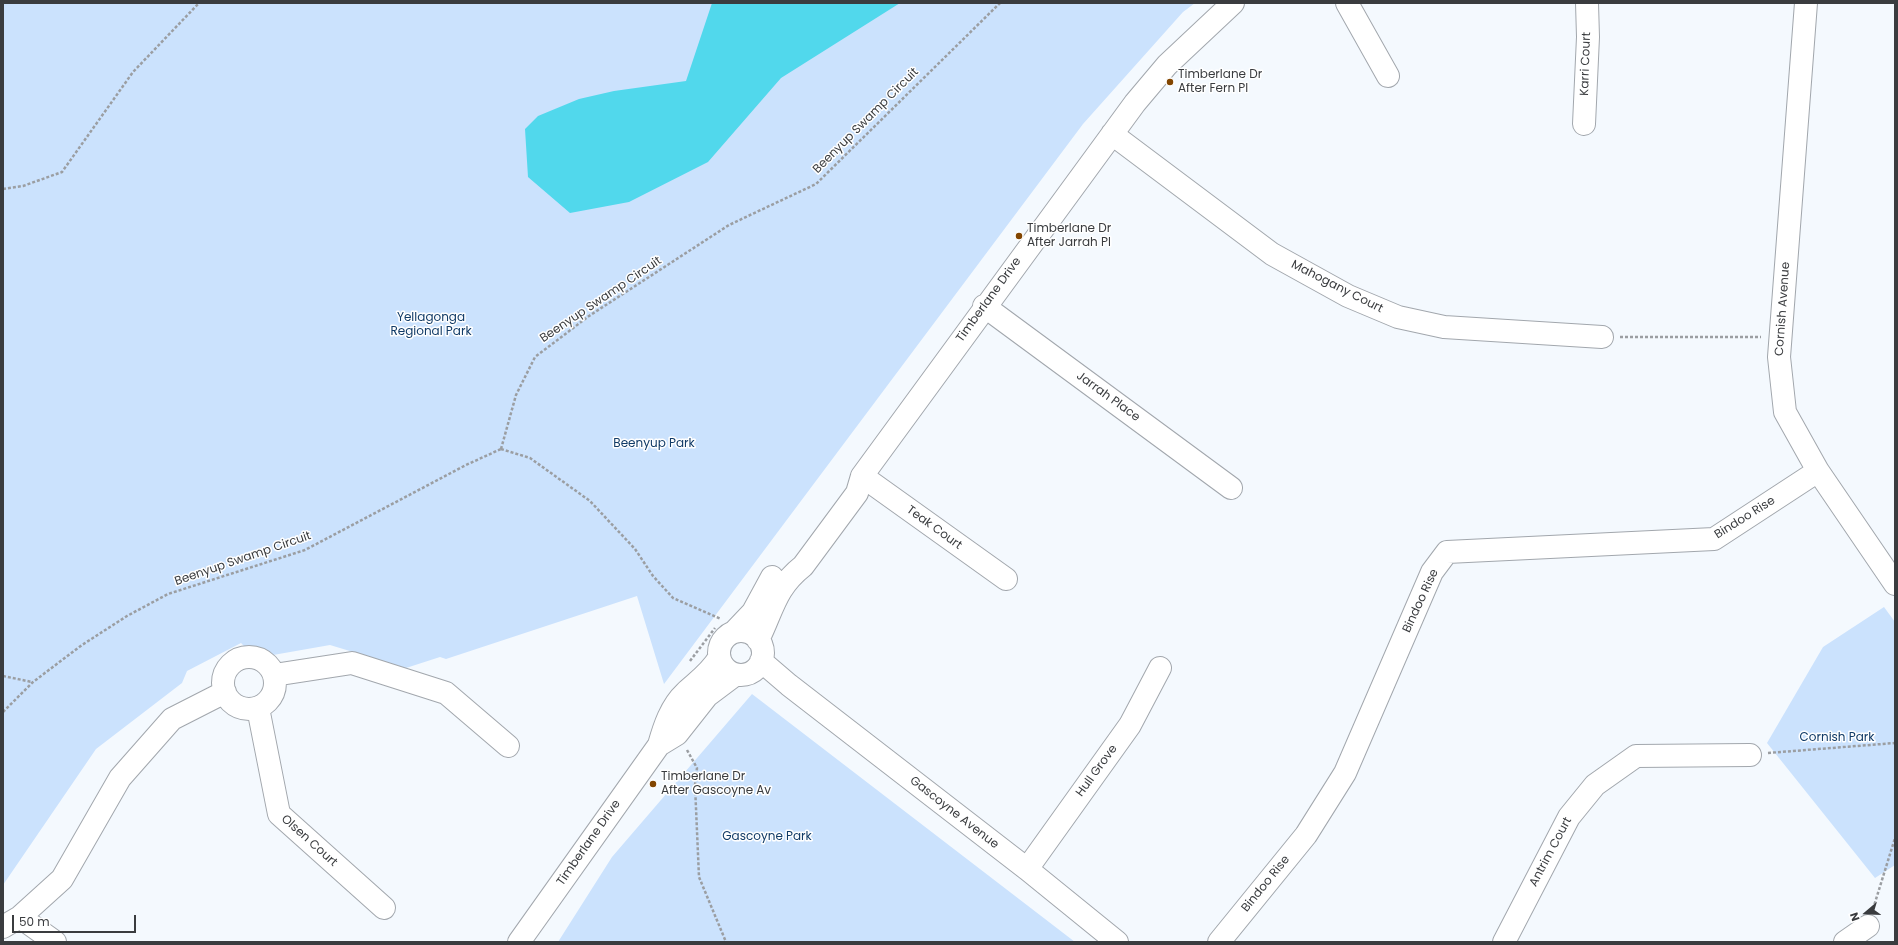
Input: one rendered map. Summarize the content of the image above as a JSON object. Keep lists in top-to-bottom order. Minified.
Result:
{"streets":{"street":["Karri Court","Mahogany Court","Timberlane Drive","Cornish Avenue","Jarrah Place","Bindoo Rise","Teak Court","Hull Grove","Gascoyne Avenue","Olsen Court","Antrim Court"],"path":["Beenyup Swamp Circuit"]},"crossings":[["Mahogany Court","Timberlane Drive"],["Timberlane Drive","Jarrah Place"],["Timberlane Drive","Teak Court"],["Timberlane Drive","Gascoyne Avenue"],["Cornish Avenue","Bindoo Rise"],["Hull Grove","Gascoyne Avenue"]],"parks":["Yellagonga Regional Park","Beenyup Park","Cornish Park","Gascoyne Park"],"places":["Timberlane Dr After Fern Pl","Timberlane Dr After Jarrah Pl","Timberlane Dr After Gascoyne Av"],"scale_bar":"50 m","north":"left"}
